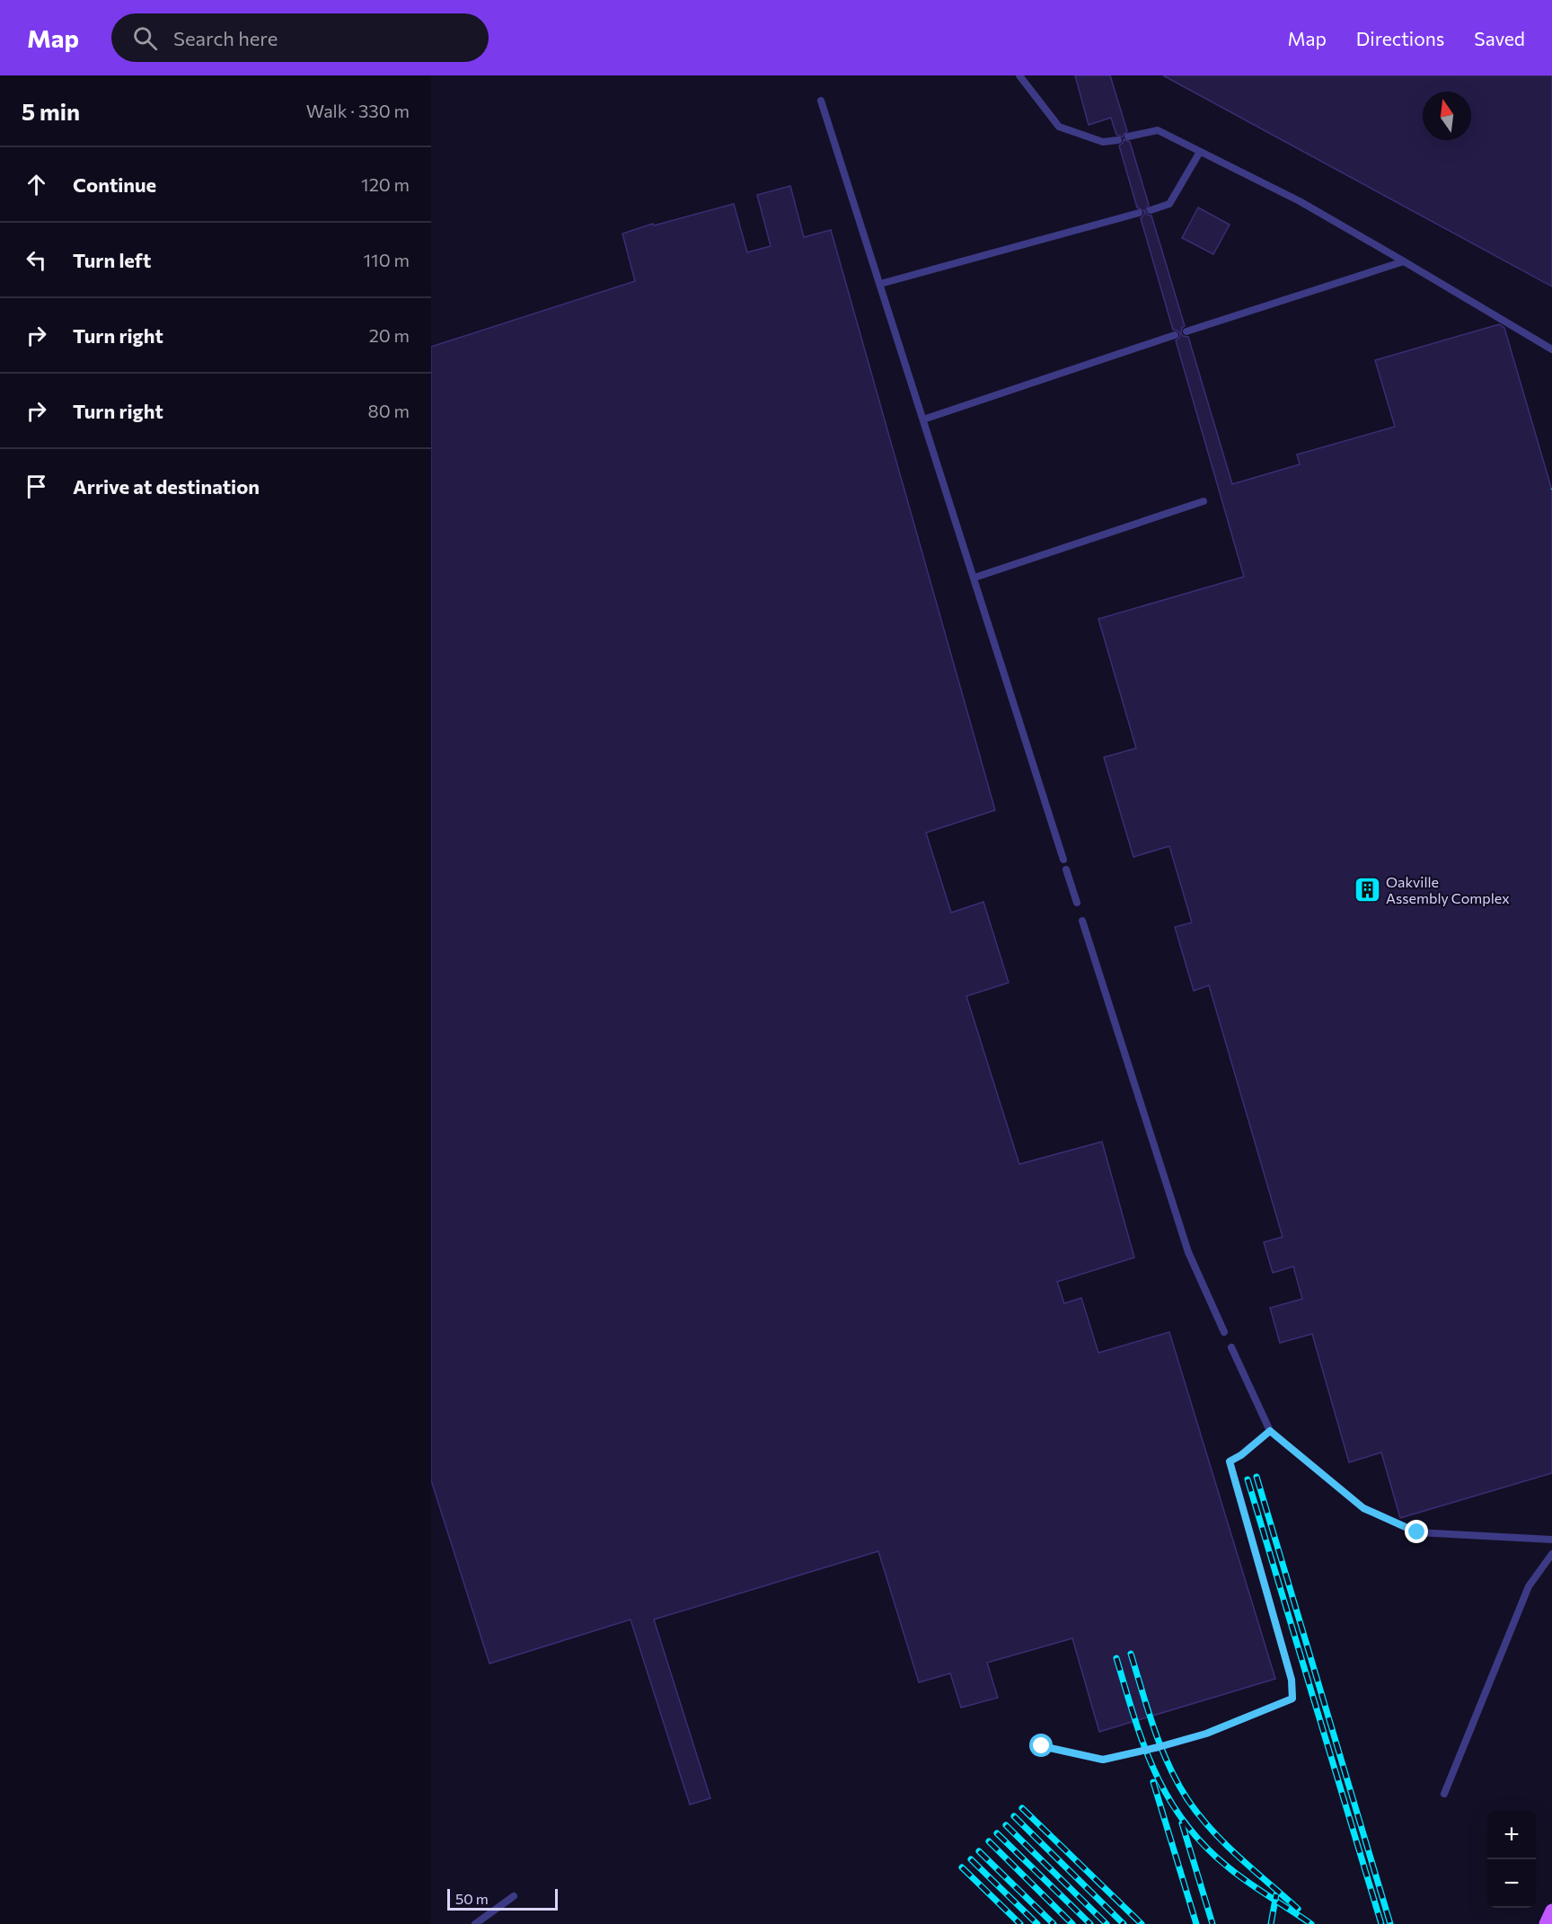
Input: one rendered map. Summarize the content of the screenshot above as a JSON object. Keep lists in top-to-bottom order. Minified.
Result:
{"places":{"building":["Oakville Assembly Complex"]},"scale_bar":"50 m","north":"top","page":{"header":"Map","search":"Search here","nav":["Map","Directions","Saved"],"heading":["5 min","Walk · 330 m"],"list":[["Continue","120 m"],["Turn left","110 m"],["Turn right","20 m"],["Turn right","80 m"],"Arrive at destination"],"map_buttons":["+","−"],"scale":"50 m"}}
